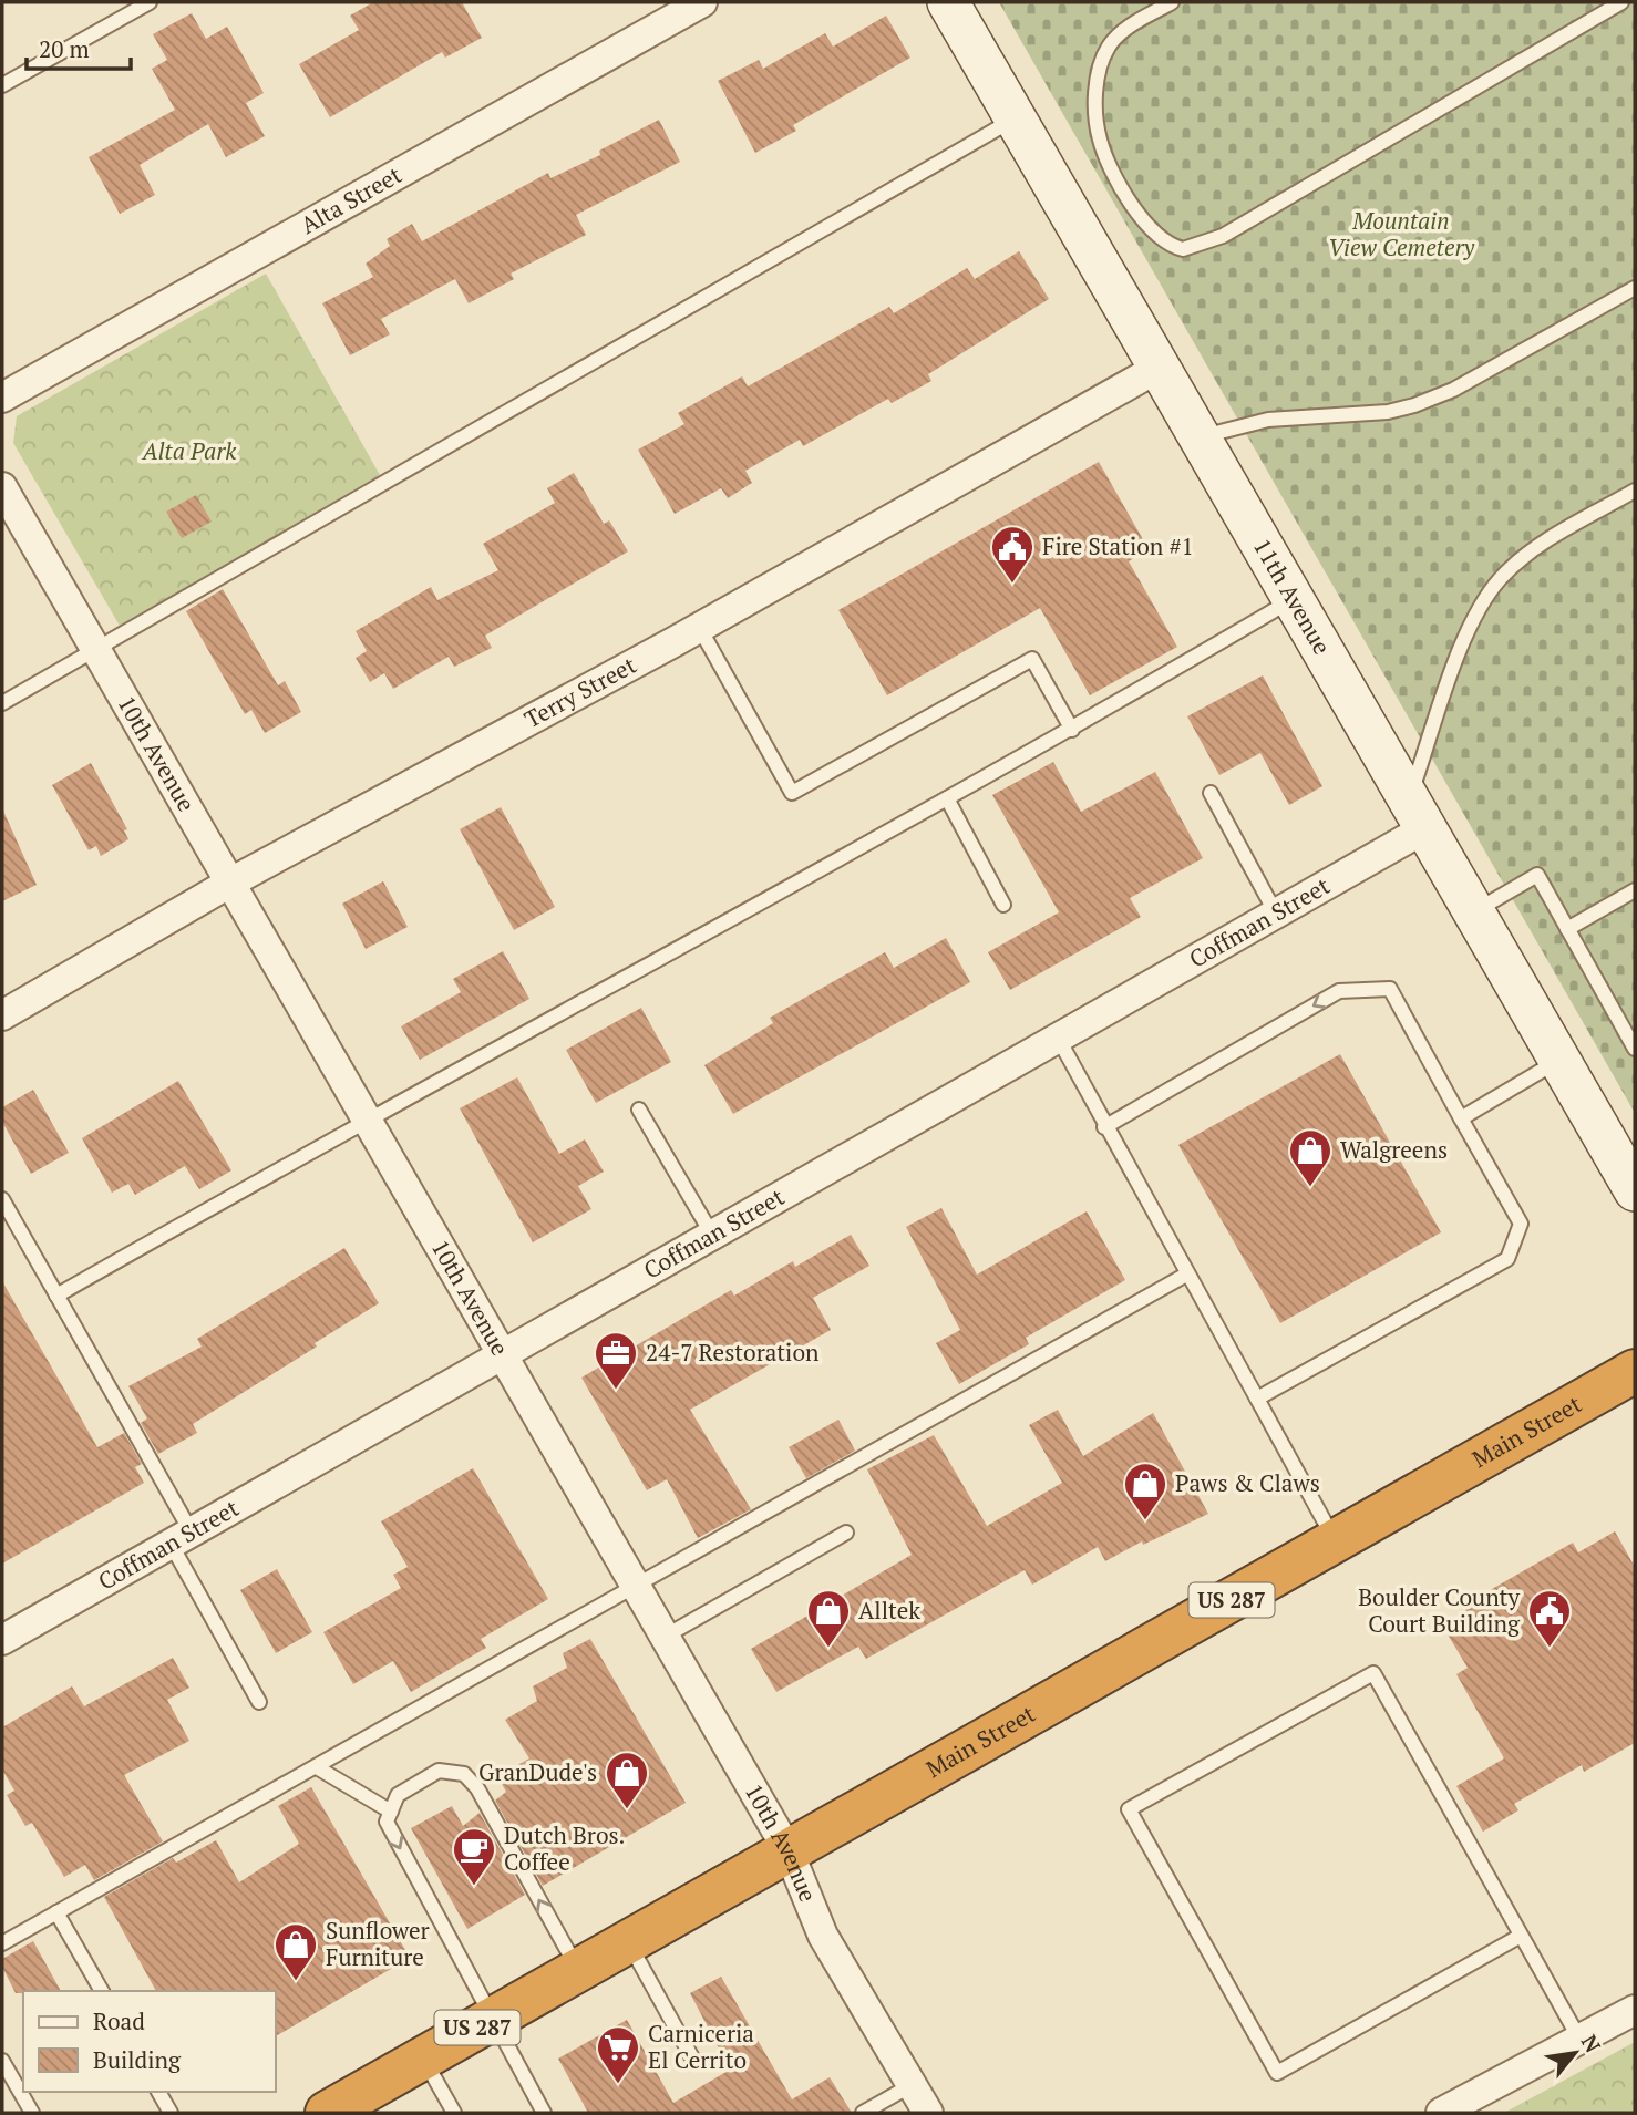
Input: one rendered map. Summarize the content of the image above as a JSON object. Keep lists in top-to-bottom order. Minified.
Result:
{"streets":{"highway":["Main Street","US 287"],"street":["Alta Street","11th Avenue","Terry Street","10th Avenue","Coffman Street"]},"crossings":[["11th Avenue","Terry Street"],["11th Avenue","Coffman Street"],["Terry Street","10th Avenue"],["10th Avenue","Coffman Street"],["10th Avenue","Main Street"]],"parks":["Mountain View Cemetery","Alta Park"],"places":{"public building":["Fire Station #1","Boulder County Court Building"],"shop":["Walgreens","Paws & Claws","Alltek","GranDude's","Sunflower Furniture"],"office":["24-7 Restoration"],"cafe":["Dutch Bros. Coffee"],"supermarket":["Carniceria El Cerrito"]},"legend":["Road","Building"],"scale_bar":"20 m","north":"top right"}
